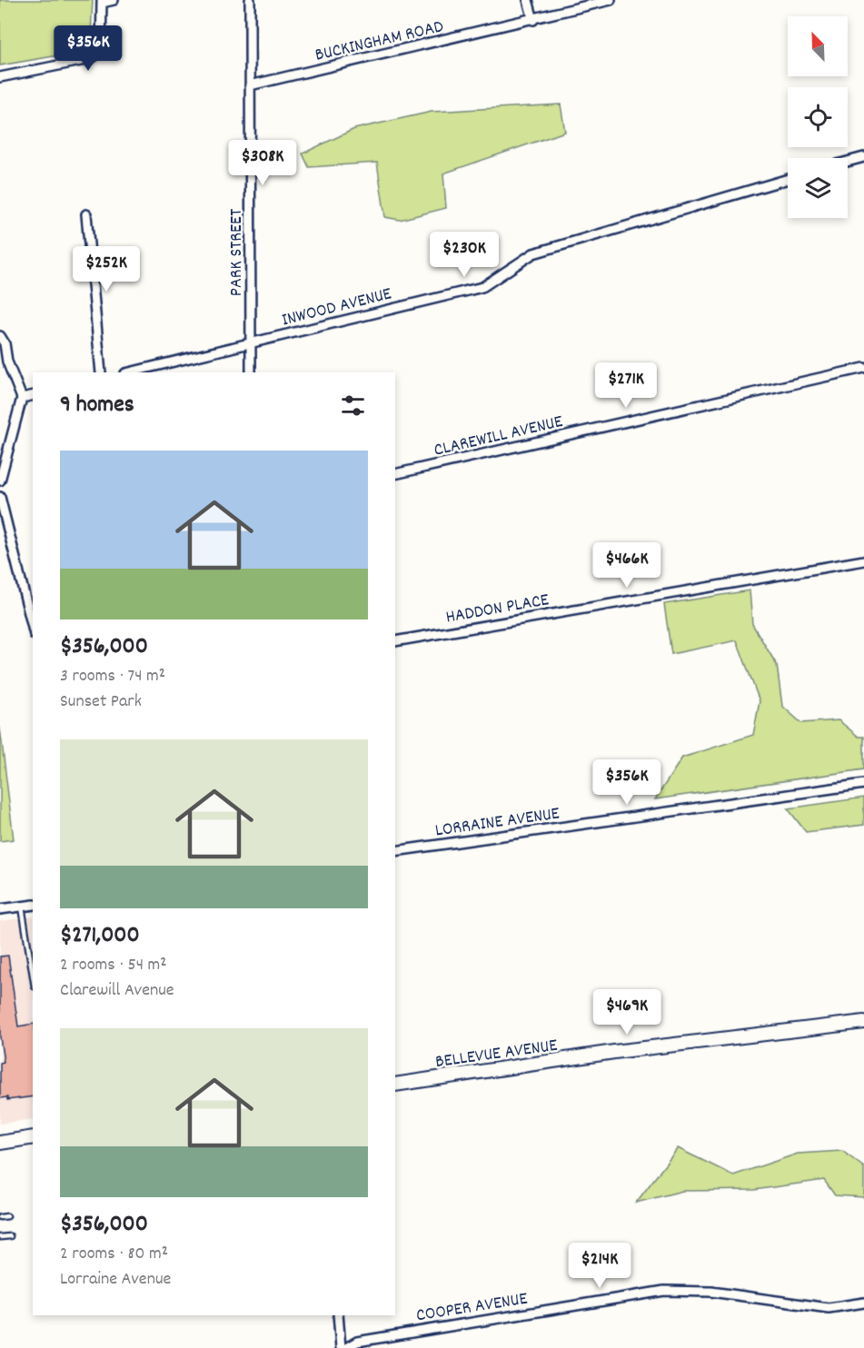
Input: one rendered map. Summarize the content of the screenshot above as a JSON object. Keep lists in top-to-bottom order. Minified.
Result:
{"streets":{"street":["BUCKINGHAM ROAD","PARK STREET","INWOOD AVENUE","CLAREWILL AVENUE","HADDON PLACE","LORRAINE AVENUE","BELLEVUE AVENUE","COOPER AVENUE"]},"crossings":[["BUCKINGHAM ROAD","PARK STREET"],["PARK STREET","INWOOD AVENUE"]],"north":"top left","page":{"price":["$356K","$308K","$230K","$252K","$271K","$466K","$356K","$469K","$214K"],"heading":"9 homes","list":[{"name":"$356,000","note":"3 rooms · 74 m² · Sunset Park"},{"name":"$271,000","note":"2 rooms · 54 m² · Clarewill Avenue"},{"name":"$356,000","note":"2 rooms · 80 m² · Lorraine Avenue"}]}}
